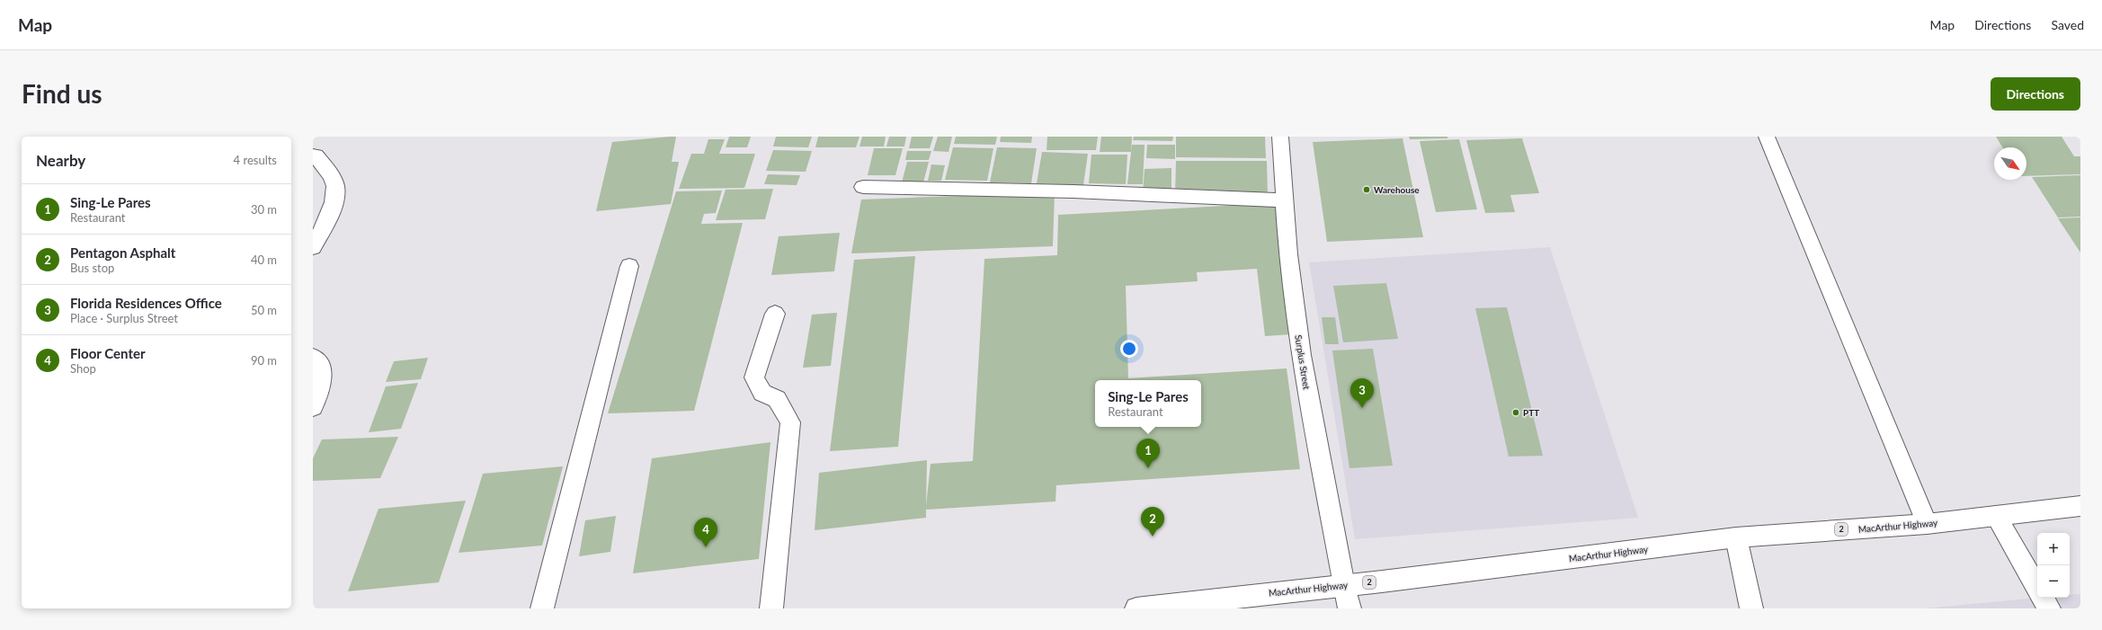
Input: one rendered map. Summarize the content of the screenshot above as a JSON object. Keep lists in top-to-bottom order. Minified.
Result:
{"streets":{"main road":["Surplus Street","MacArthur Highway","2"]},"crossings":[["Surplus Street","MacArthur Highway"]],"places":["Warehouse","PTT"],"north":"bottom right","page":{"header":"Map","nav":["Map","Directions","Saved"],"buttons":"Directions","title":"Find us","heading":["Nearby","4 results"],"list":[{"mark":"1","name":"Sing-Le Pares","note":"Restaurant","value":"30 m"},{"mark":"2","name":"Pentagon Asphalt","note":"Bus stop","value":"40 m"},{"mark":"3","name":"Florida Residences Office","note":"Place · Surplus Street","value":"50 m"},{"mark":"4","name":"Floor Center","note":"Shop","value":"90 m"}],"pins":["3","1","2","4"],"popup":["Sing-Le Pares","Restaurant"],"map_buttons":["+","−"]}}
